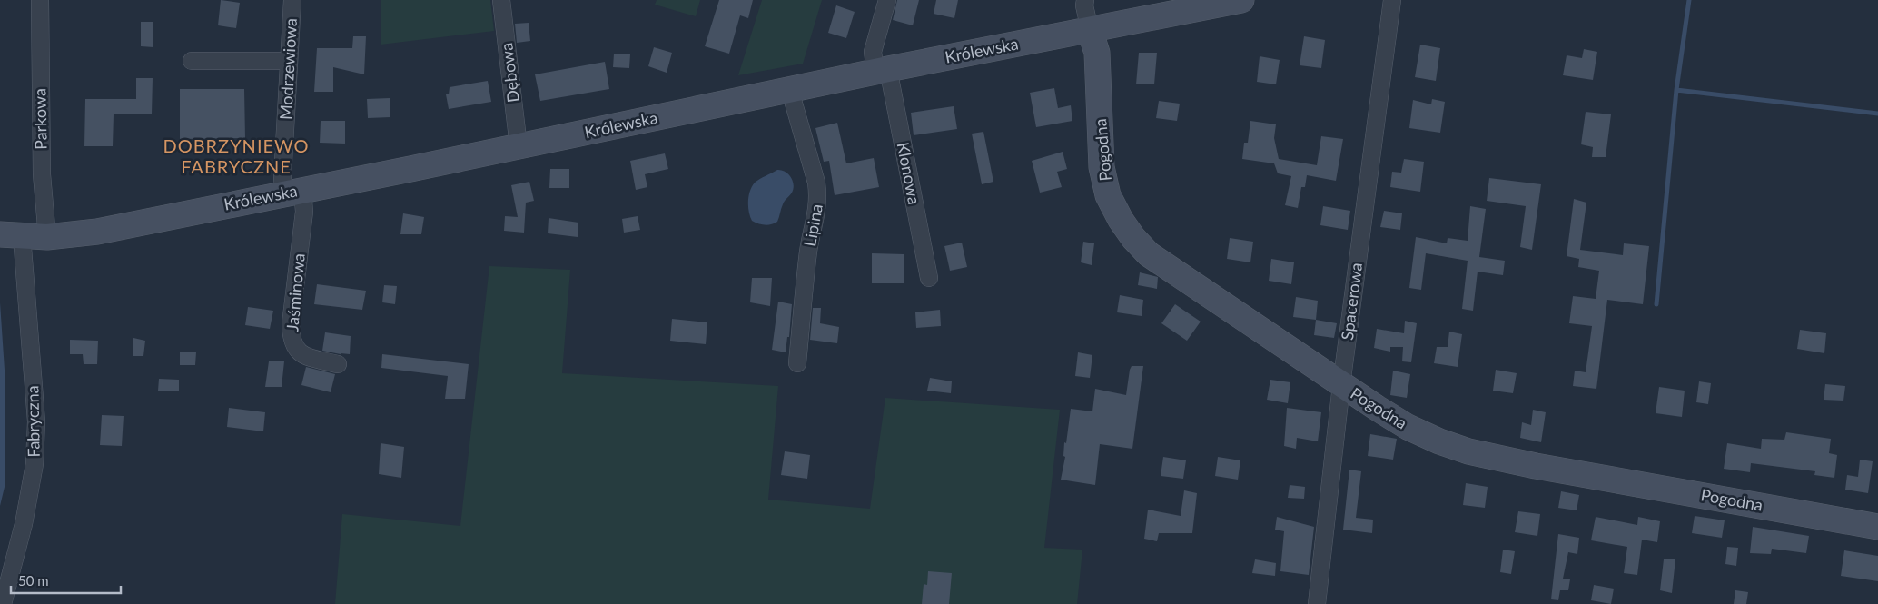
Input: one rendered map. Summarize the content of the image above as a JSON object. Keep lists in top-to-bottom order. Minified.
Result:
{"streets":{"street":["Królewska","Modrzewiowa","Dębowa","Parkowa","Pogodna","Klonowa","Lipina","Jaśminowa","Spacerowa","Fabryczna"]},"crossings":[["Królewska","Modrzewiowa"],["Królewska","Dębowa"],["Królewska","Parkowa"],["Królewska","Pogodna"],["Królewska","Klonowa"],["Królewska","Lipina"],["Królewska","Jaśminowa"],["Królewska","Fabryczna"],["Modrzewiowa","Jaśminowa"],["Pogodna","Spacerowa"]],"districts":["DOBRZYNIEWO FABRYCZNE"],"scale_bar":"50 m"}
